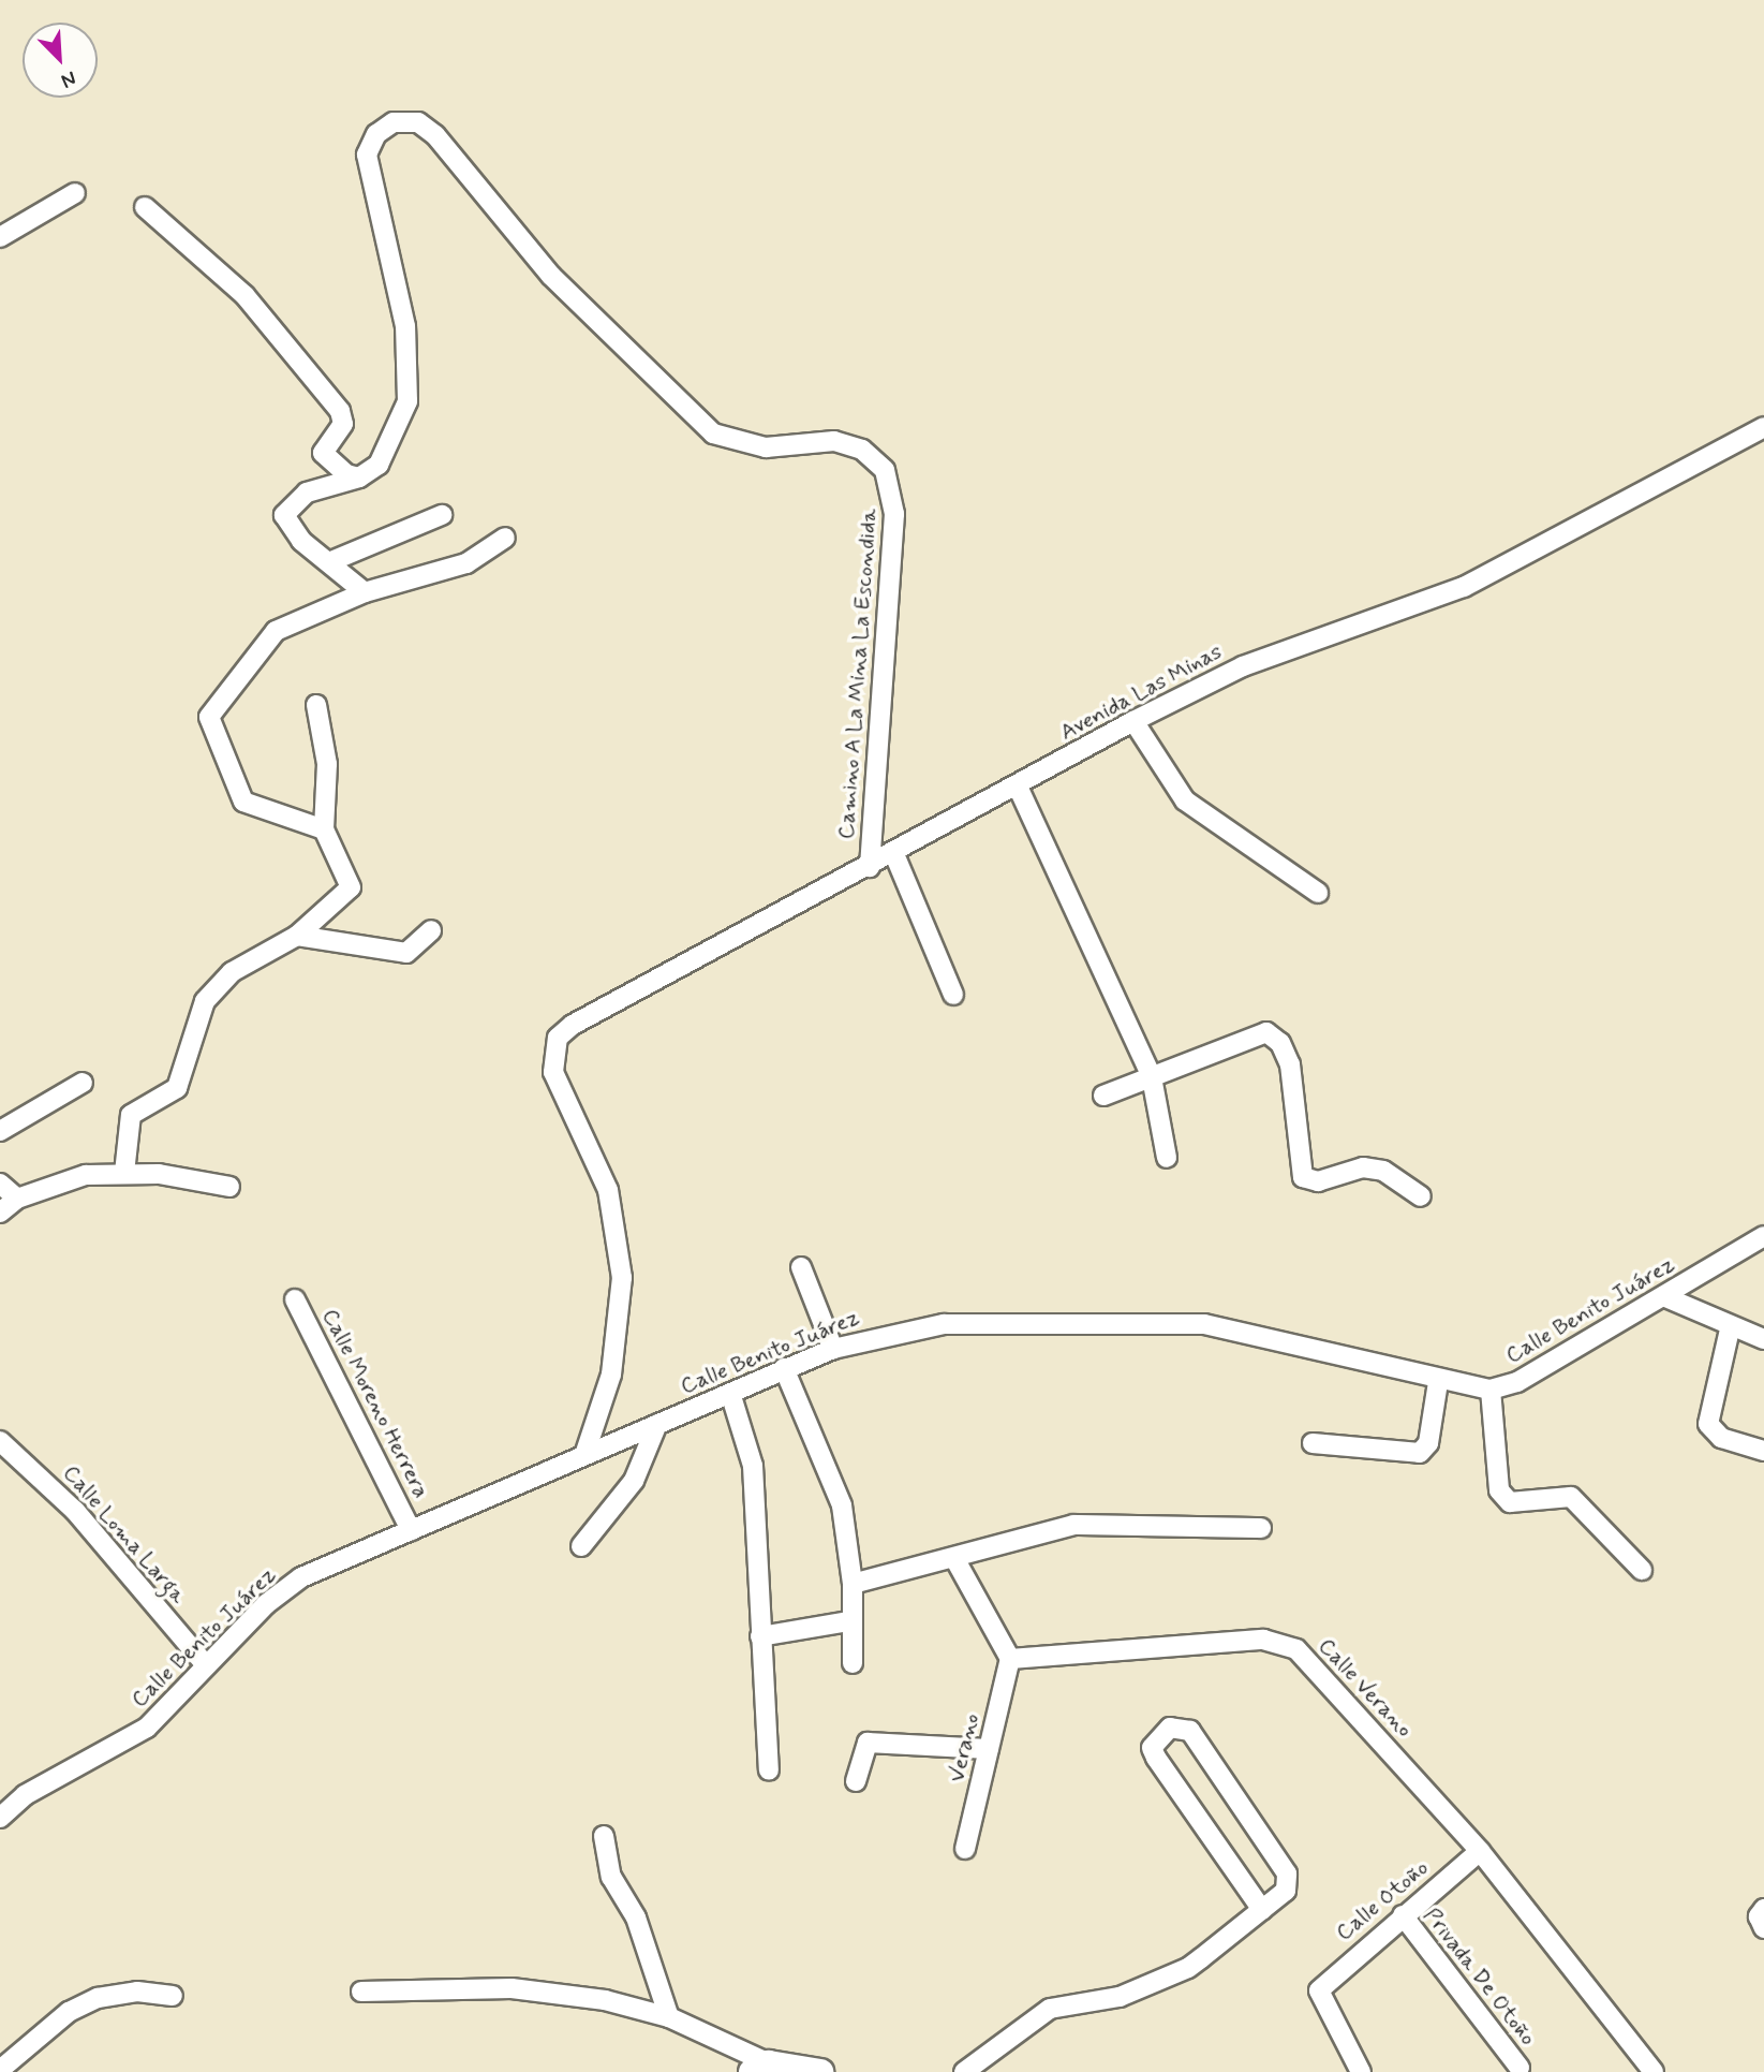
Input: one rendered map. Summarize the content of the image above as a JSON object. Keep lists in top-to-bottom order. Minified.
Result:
{"streets":{"street":["Camino A La Mina La Escondida","Avenida Las Minas","Calle Benito Juárez","Calle Moreno Herrera","Calle Loma Larga","Calle Verano","Verano","Calle Otoño","Privada De Otoño"]},"crossings":[["Camino A La Mina La Escondida","Avenida Las Minas"],["Avenida Las Minas","Calle Benito Juárez"],["Calle Benito Juárez","Calle Moreno Herrera"],["Calle Benito Juárez","Calle Loma Larga"],["Calle Verano","Verano"],["Calle Verano","Calle Otoño"],["Calle Otoño","Privada De Otoño"]],"north":"bottom right"}
